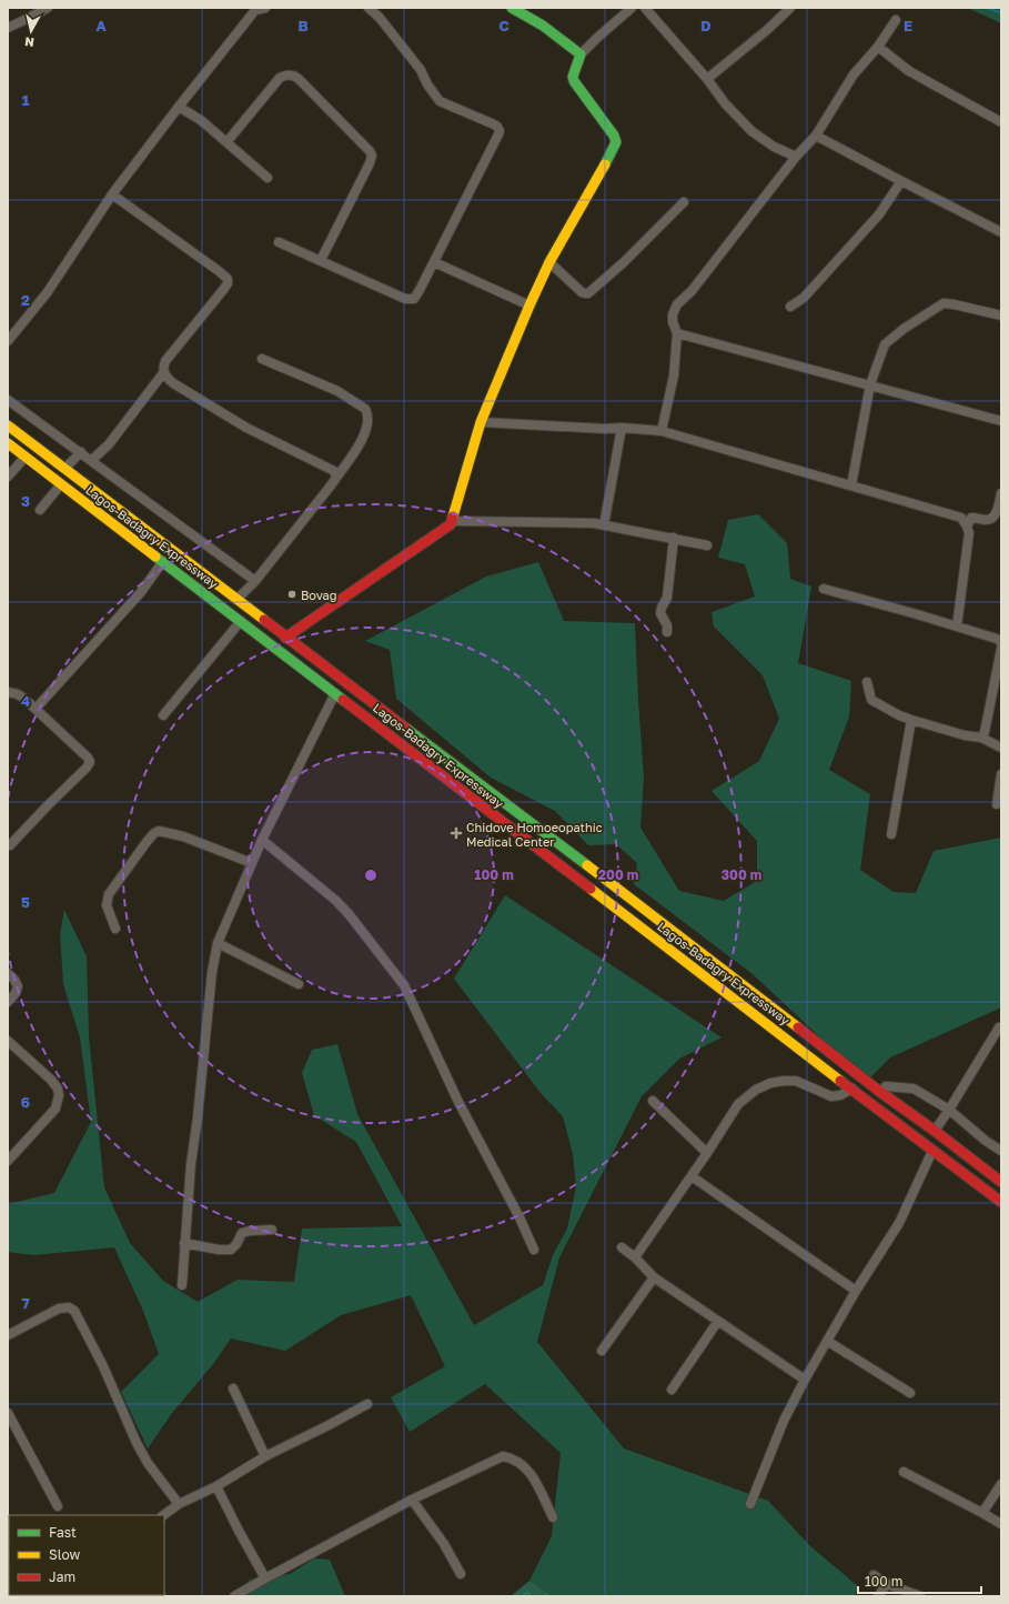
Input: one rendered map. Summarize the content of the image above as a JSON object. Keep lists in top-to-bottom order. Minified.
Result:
{"streets":{"main road":["Lagos-Badagry Expressway"]},"places":{"other":["Bovag"],"health":["Chidove Homoeopathic Medical Center"]},"legend":["Fast","Slow","Jam"],"scale_bar":"100 m","north":"bottom","grid":{"columns":["A","B","C","D","E"],"rows":["1","2","3","4","5","6","7"]},"rings":["100 m","200 m","300 m"]}
